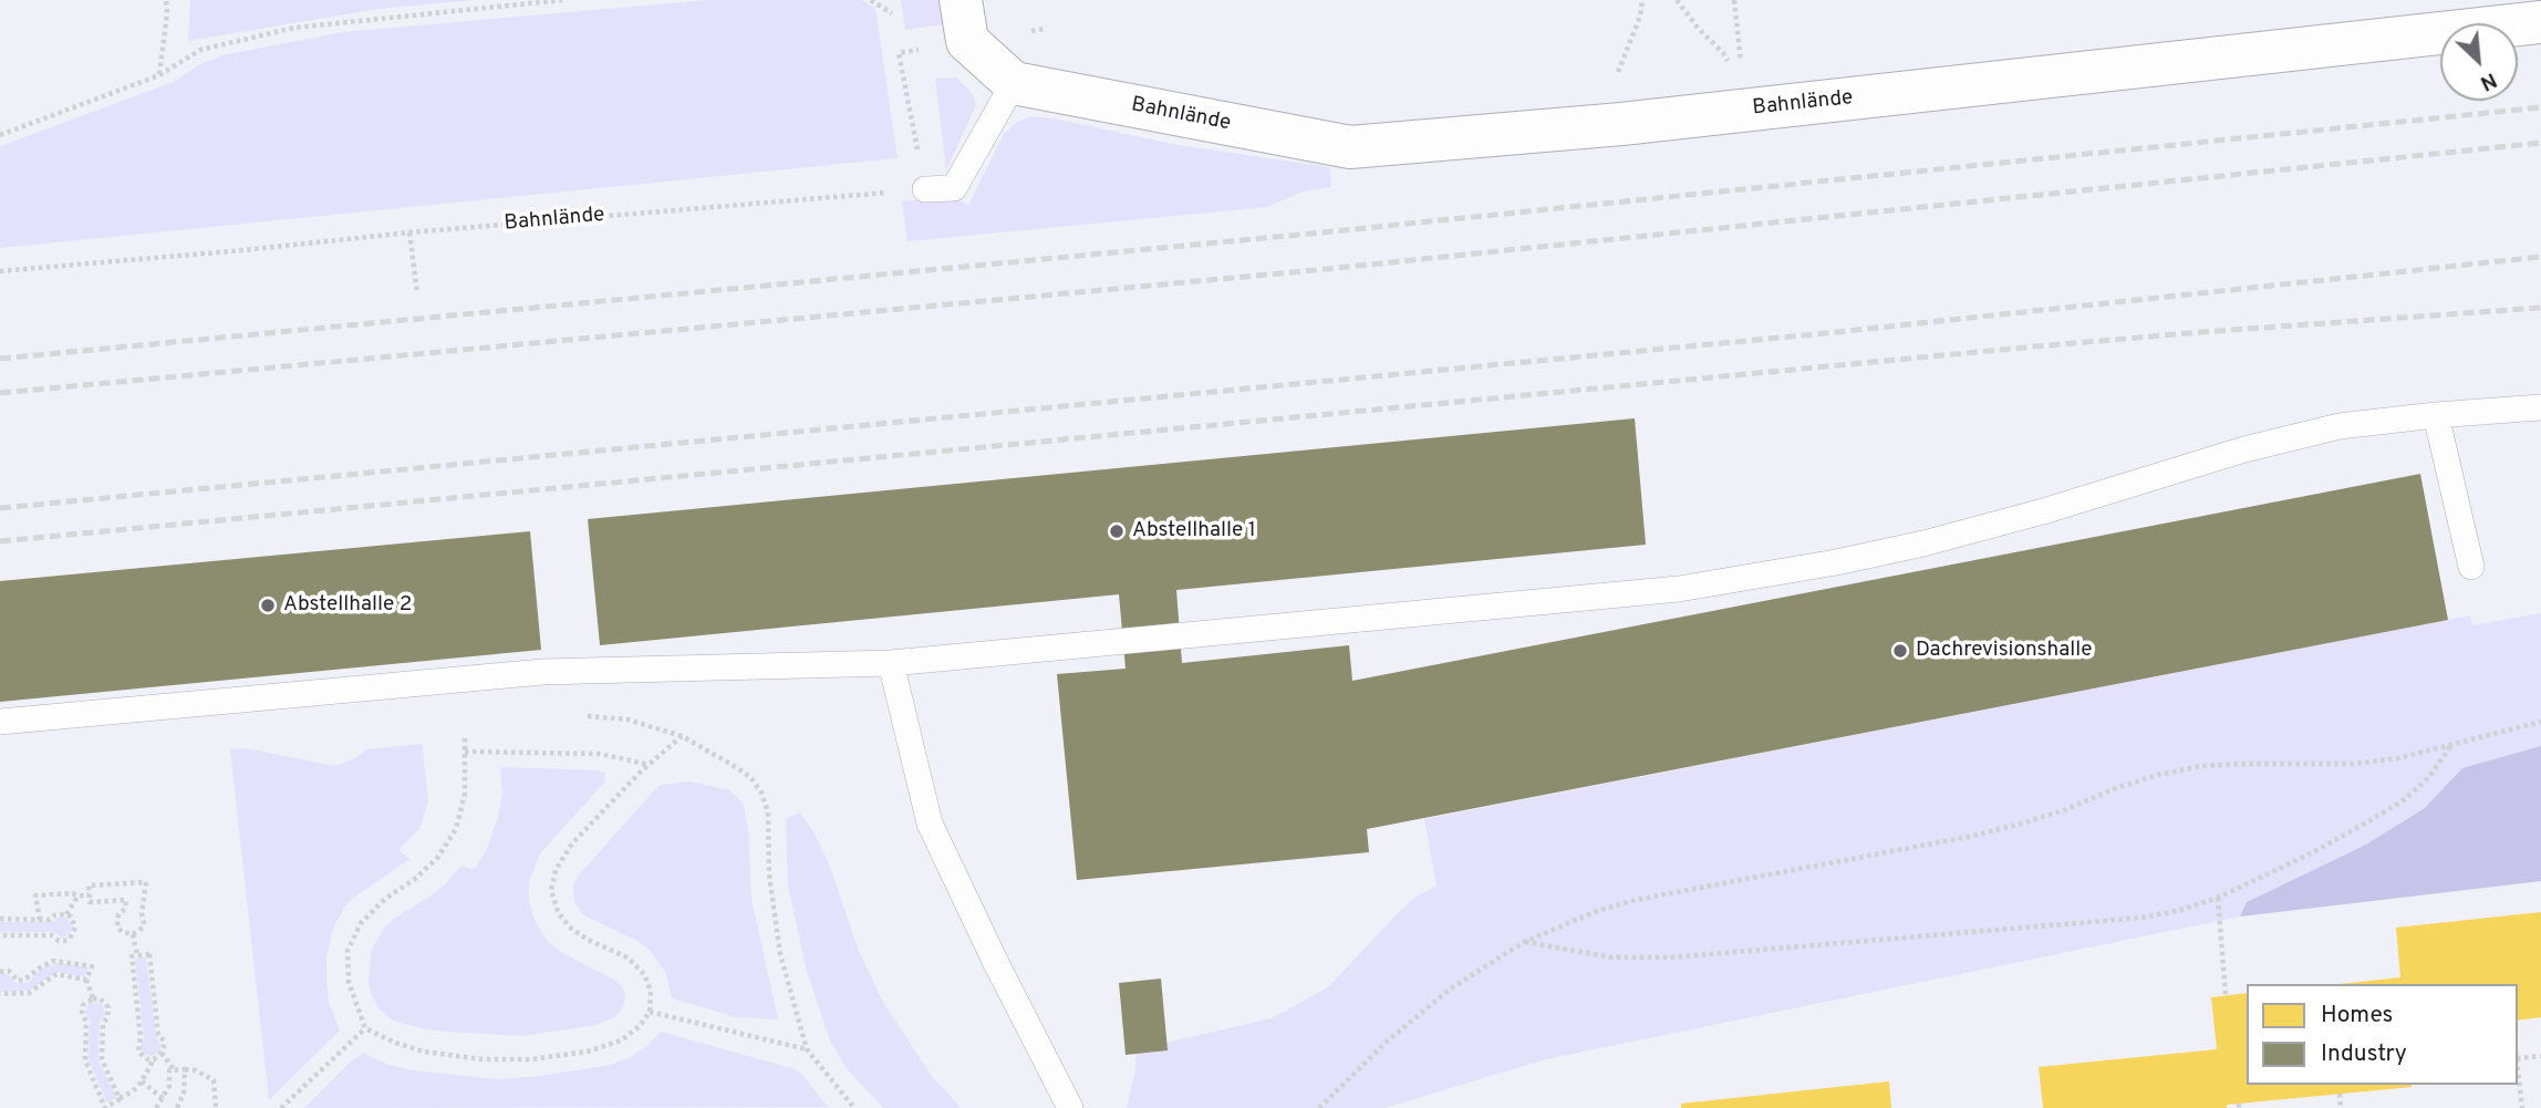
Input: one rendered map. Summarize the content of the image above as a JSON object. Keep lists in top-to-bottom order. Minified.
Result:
{"streets":{"street":["Bahnlände"]},"places":["Abstellhalle 1","Abstellhalle 2","Dachrevisionshalle"],"legend":["Homes","Industry"],"north":"bottom right"}
